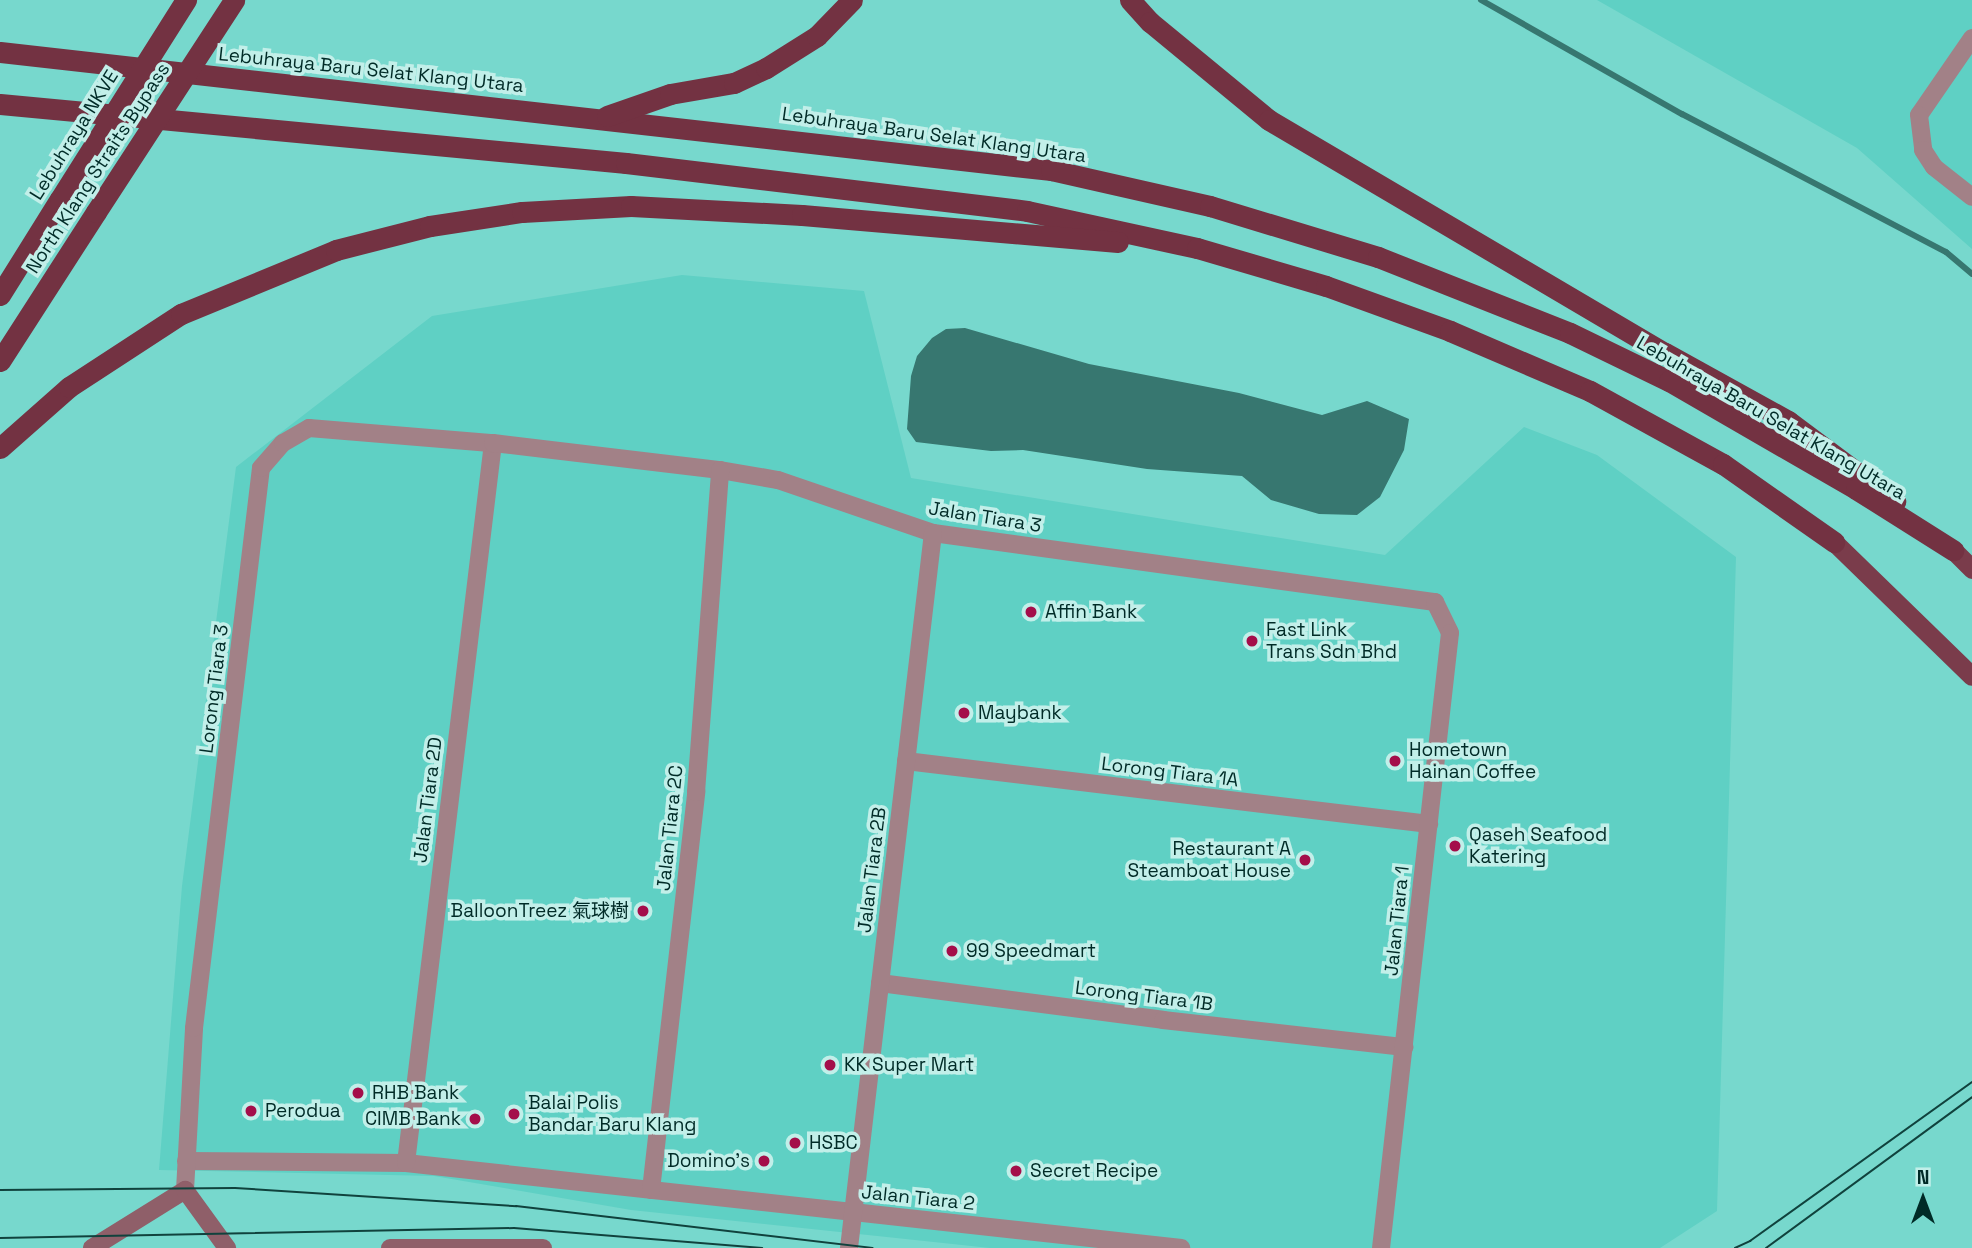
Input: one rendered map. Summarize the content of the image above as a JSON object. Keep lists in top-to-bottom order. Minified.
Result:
{"streets":{"highway":["Lebuhraya Baru Selat Klang Utara","Lebuhraya NKVE","North Klang Straits Bypass"],"street":["Jalan Tiara 3","Lorong Tiara 3","Lorong Tiara 1A","Jalan Tiara 2D","Jalan Tiara 2C","Jalan Tiara 2B","Jalan Tiara 1","Lorong Tiara 1B","Jalan Tiara 2"]},"crossings":[["Jalan Tiara 3","Lorong Tiara 3"],["Jalan Tiara 3","Jalan Tiara 2D"],["Jalan Tiara 3","Jalan Tiara 2C"],["Jalan Tiara 3","Jalan Tiara 2B"],["Jalan Tiara 3","Jalan Tiara 1"],["Lorong Tiara 3","Jalan Tiara 2D"],["Lorong Tiara 3","Jalan Tiara 2"],["Lorong Tiara 1A","Jalan Tiara 2B"],["Lorong Tiara 1A","Jalan Tiara 1"],["Jalan Tiara 2D","Jalan Tiara 2"],["Jalan Tiara 2C","Jalan Tiara 2"],["Jalan Tiara 2B","Lorong Tiara 1B"],["Jalan Tiara 2B","Jalan Tiara 2"],["Jalan Tiara 1","Lorong Tiara 1B"]],"places":["Affin Bank","Fast Link Trans Sdn Bhd","Maybank","Hometown Hainan Coffee","Qaseh Seafood Katering","Restaurant A Steamboat House","BalloonTreez 氣球樹","99 Speedmart","KK Super Mart","RHB Bank","Perodua","Balai Polis Bandar Baru Klang","CIMB Bank","HSBC","Domino's","Secret Recipe"],"north":"top"}
